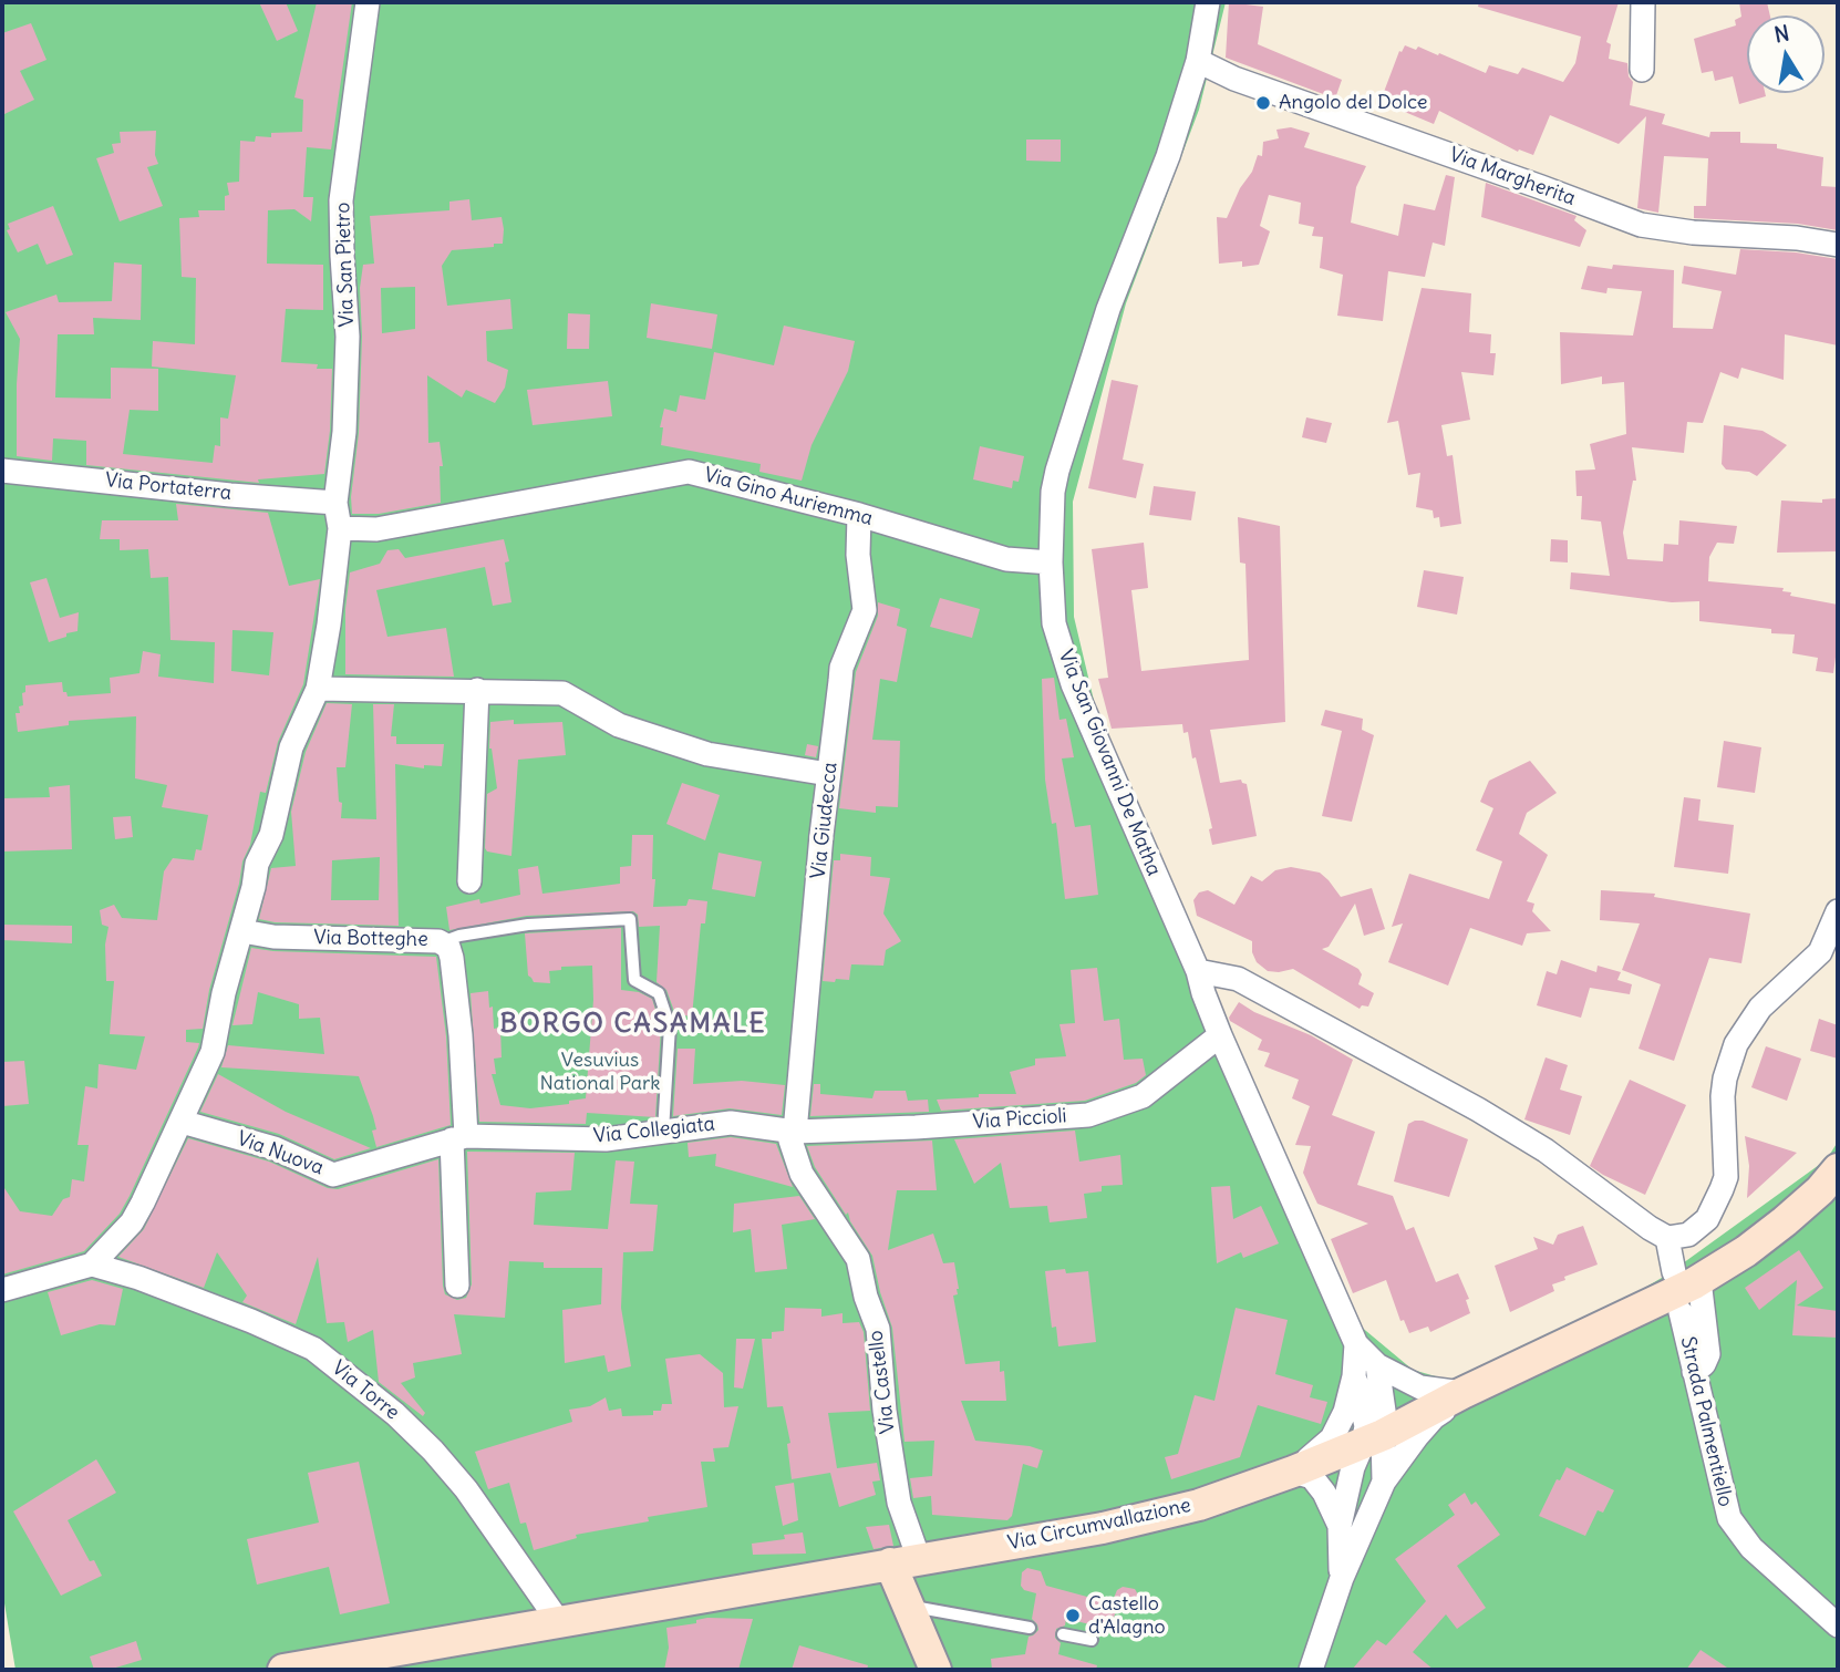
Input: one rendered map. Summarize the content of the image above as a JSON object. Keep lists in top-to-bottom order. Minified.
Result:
{"streets":{"main road":["Via Circumvallazione"],"street":["Via Margherita","Via San Pietro","Via Portaterra","Via Gino Auriemma","Via San Giovanni De Matha","Via Giudecca","Via Botteghe","Via Piccioli","Via Collegiata","Via Nuova","Via Castello","Via Torre","Strada Palmentiello"]},"crossings":[["Via Margherita","Via San Giovanni De Matha"],["Via San Pietro","Via Portaterra"],["Via San Pietro","Via Gino Auriemma"],["Via San Pietro","Via Botteghe"],["Via San Pietro","Via Nuova"],["Via San Pietro","Via Torre"],["Via Gino Auriemma","Via San Giovanni De Matha"],["Via Gino Auriemma","Via Giudecca"],["Via San Giovanni De Matha","Via Piccioli"],["Via San Giovanni De Matha","Via Circumvallazione"],["Via Giudecca","Via Piccioli"],["Via Giudecca","Via Collegiata"],["Via Giudecca","Via Castello"],["Via Botteghe","Via Collegiata"],["Via Botteghe","Via Nuova"],["Via Piccioli","Via Collegiata"],["Via Piccioli","Via Castello"],["Via Collegiata","Via Nuova"],["Via Collegiata","Via Castello"],["Via Castello","Via Circumvallazione"],["Via Torre","Via Circumvallazione"]],"districts":["BORGO CASAMALE"],"parks":["Vesuvius National Park"],"places":["Angolo del Dolce","Castello d'Alagno"],"north":"top"}
